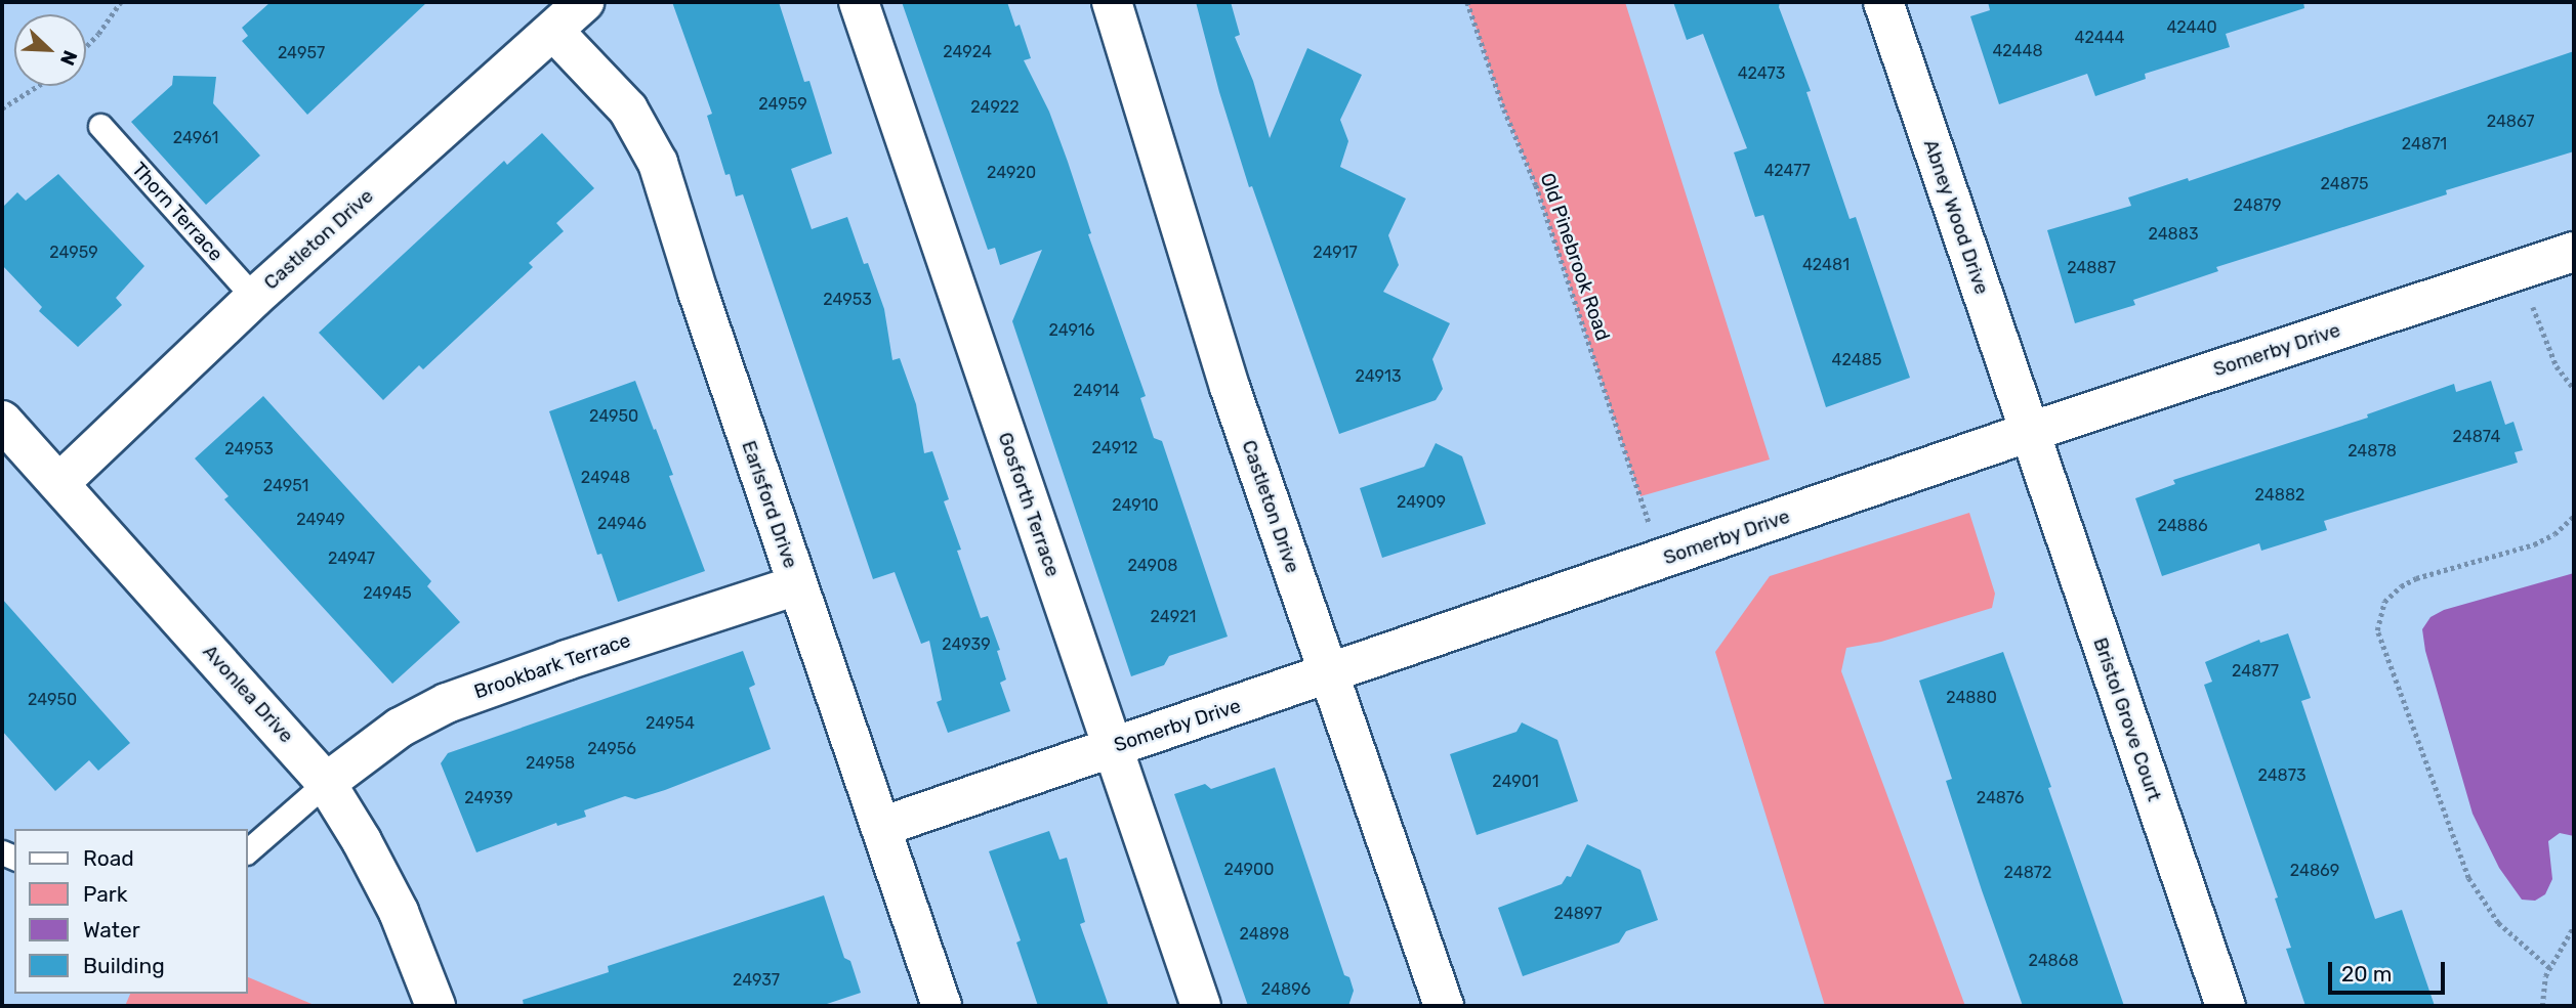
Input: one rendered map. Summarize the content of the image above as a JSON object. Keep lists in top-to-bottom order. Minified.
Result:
{"streets":{"street":["Abney Wood Drive","Castleton Drive","Somerby Drive","Earlsford Drive","Gosforth Terrace","Brookbark Terrace","Avonlea Drive","Bristol Grove Court"],"lane":["Thorn Terrace"],"path":["Old Pinebrook Road"]},"crossings":[["Thorn Terrace","Castleton Drive"],["Abney Wood Drive","Somerby Drive"],["Abney Wood Drive","Bristol Grove Court"],["Castleton Drive","Somerby Drive"],["Castleton Drive","Earlsford Drive"],["Castleton Drive","Avonlea Drive"],["Somerby Drive","Earlsford Drive"],["Somerby Drive","Gosforth Terrace"],["Somerby Drive","Bristol Grove Court"],["Earlsford Drive","Brookbark Terrace"],["Brookbark Terrace","Avonlea Drive"]],"house_numbers":["42440","42444","42448","24924","24957","42473","24959","24922","24867","24961","24871","42477","24920","24875","24879","24883","24959","24917","42481","24887","24953","24916","42485","24913","24914","24950","24874","24912","24953","24878","24948","24951","24882","24909","24910","24949","24946","24886","24947","24908","24945","24921","24939","24877","24880","24950","24954","24956","24958","24873","24901","24939","24876","24900","24869","24872","24897","24898","24868","24937","24896"],"legend":["Road","Park","Water","Building"],"scale_bar":"20 m","north":"bottom right"}
